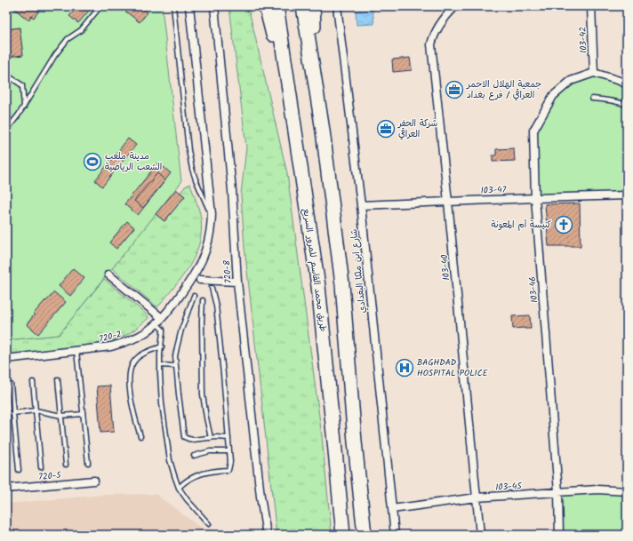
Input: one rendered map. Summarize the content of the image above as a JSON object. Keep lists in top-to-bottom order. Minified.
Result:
{"streets":{"highway":["طريق محمد القاسم للمرور السريع"],"street":["103-42","103-47","103-40","شارع ابن ملكا البغدادي","720-8","103-46","720-2","720-5","103-45"]},"crossings":[["103-42","103-46"],["103-47","103-40"],["103-47","شارع ابن ملكا البغدادي"],["103-47","103-46"],["103-40","103-45"],["شارع ابن ملكا البغدادي","103-45"],["103-46","103-45"]],"places":{"office":["جمعية الهلال الاحمر العراقي / فرع بغداد","شركة الحفر العراقي"],"sports":["مدينة ملعب الشعب الرياضية"],"church":["كنيسة أم المعونة"],"hospital":["BAGHDAD HOSPITAL POLICE"]}}
